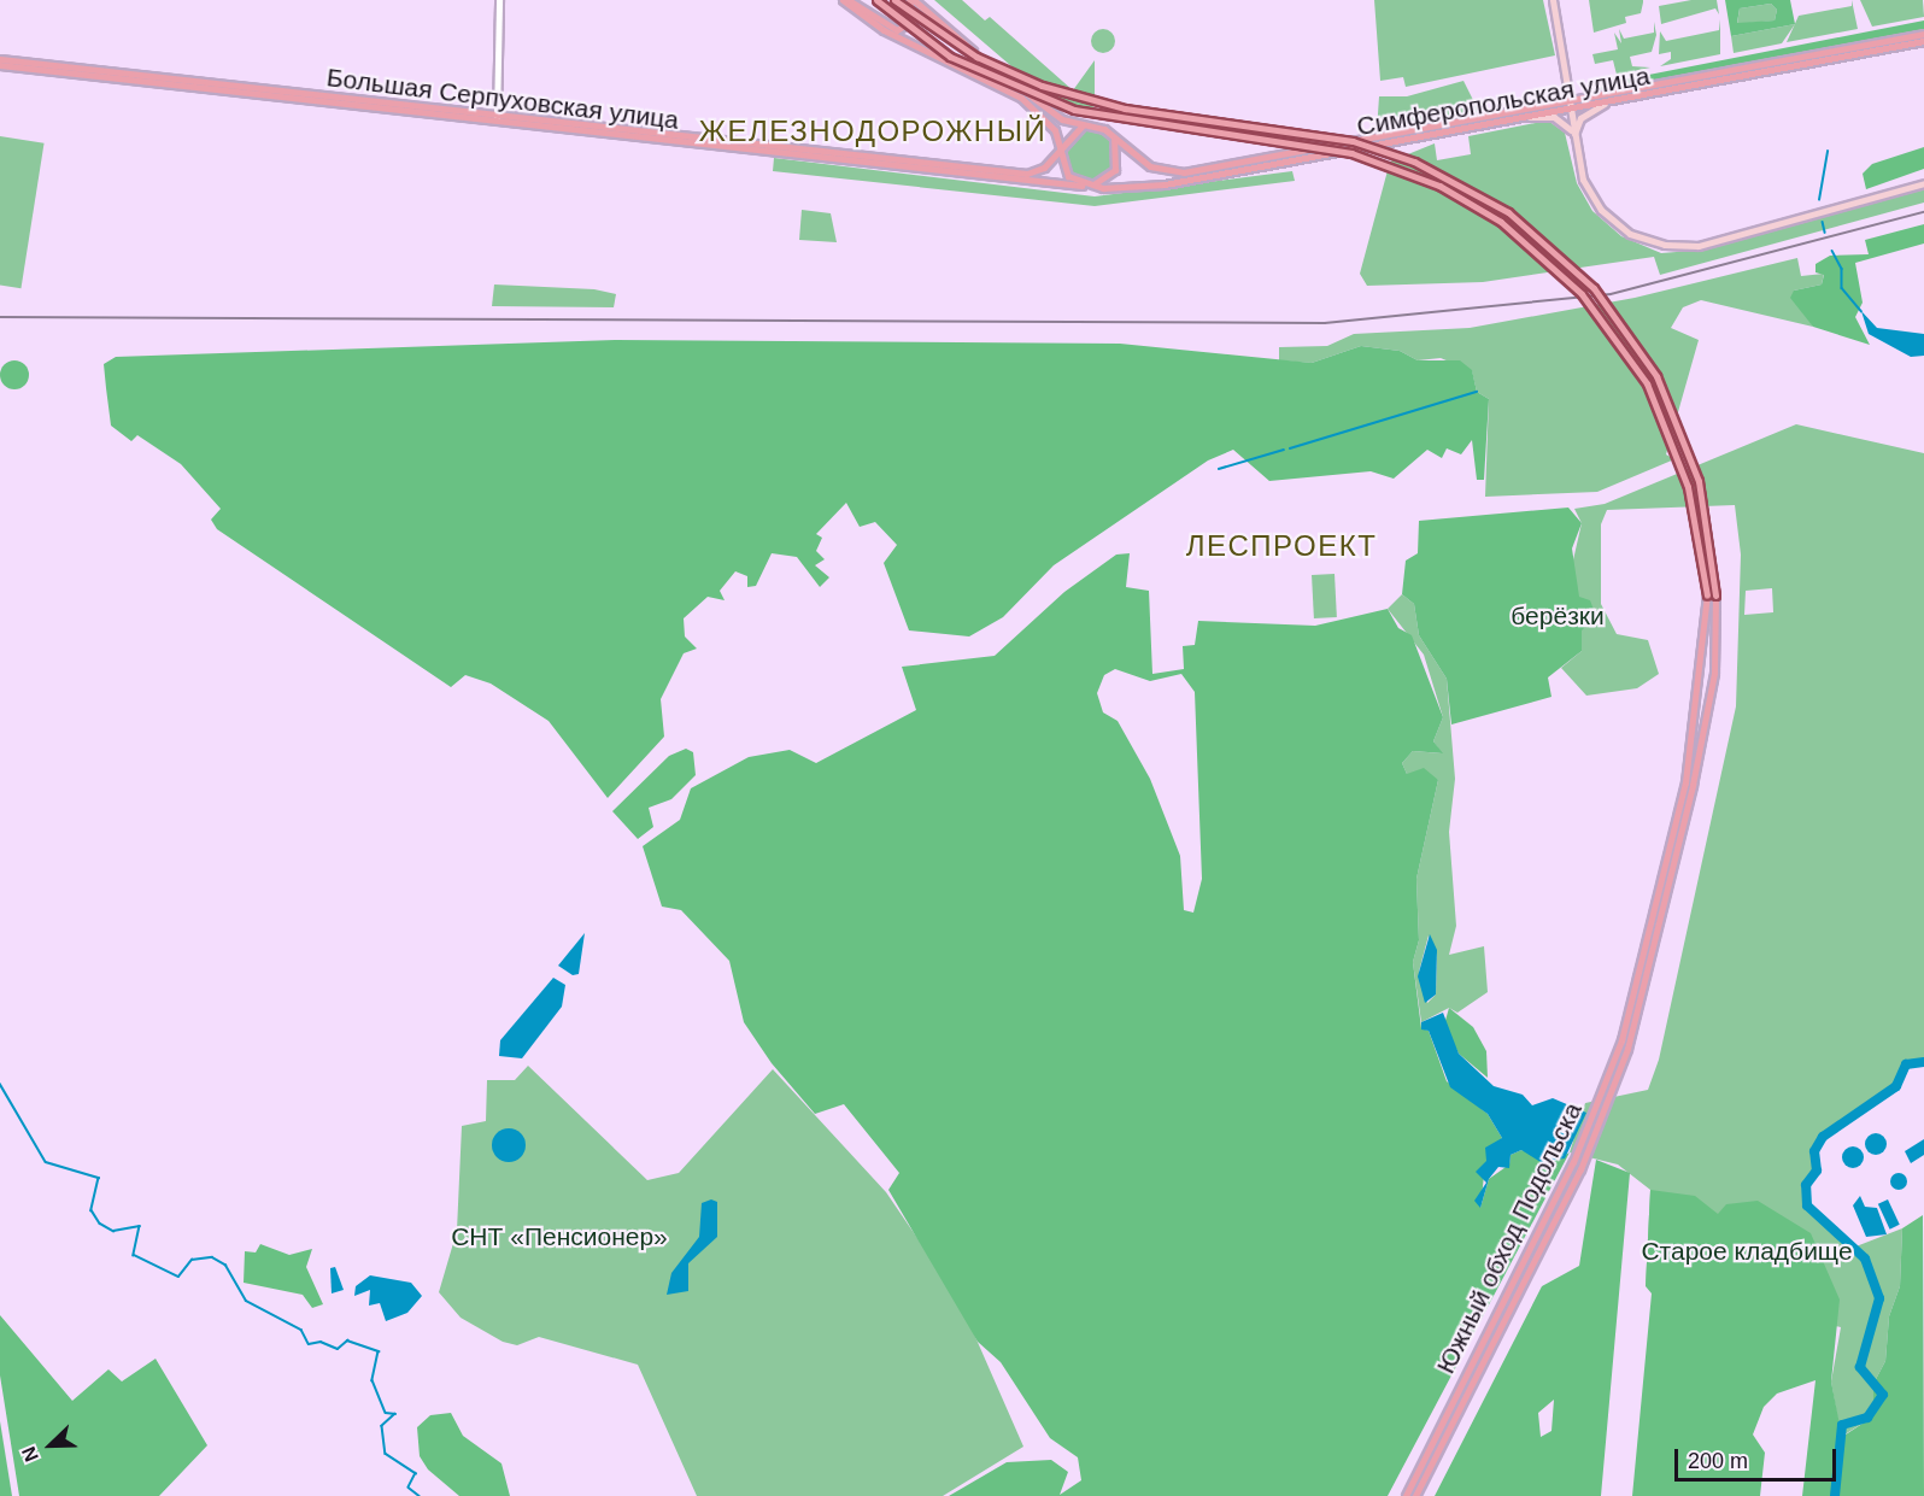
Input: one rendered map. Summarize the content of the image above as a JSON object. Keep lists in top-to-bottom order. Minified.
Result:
{"streets":{"main road":["Большая Серпуховская улица","Симферопольская улица","Южный обход Подольска"]},"crossings":[["Большая Серпуховская улица","Симферопольская улица"]],"districts":["ЖЕЛЕЗНОДОРОЖНЫЙ","ЛЕСПРОЕКТ"],"parks":["берёзки","СНТ «Пенсионер»","Старое кладбище"],"scale_bar":"200 m","north":"bottom left"}
